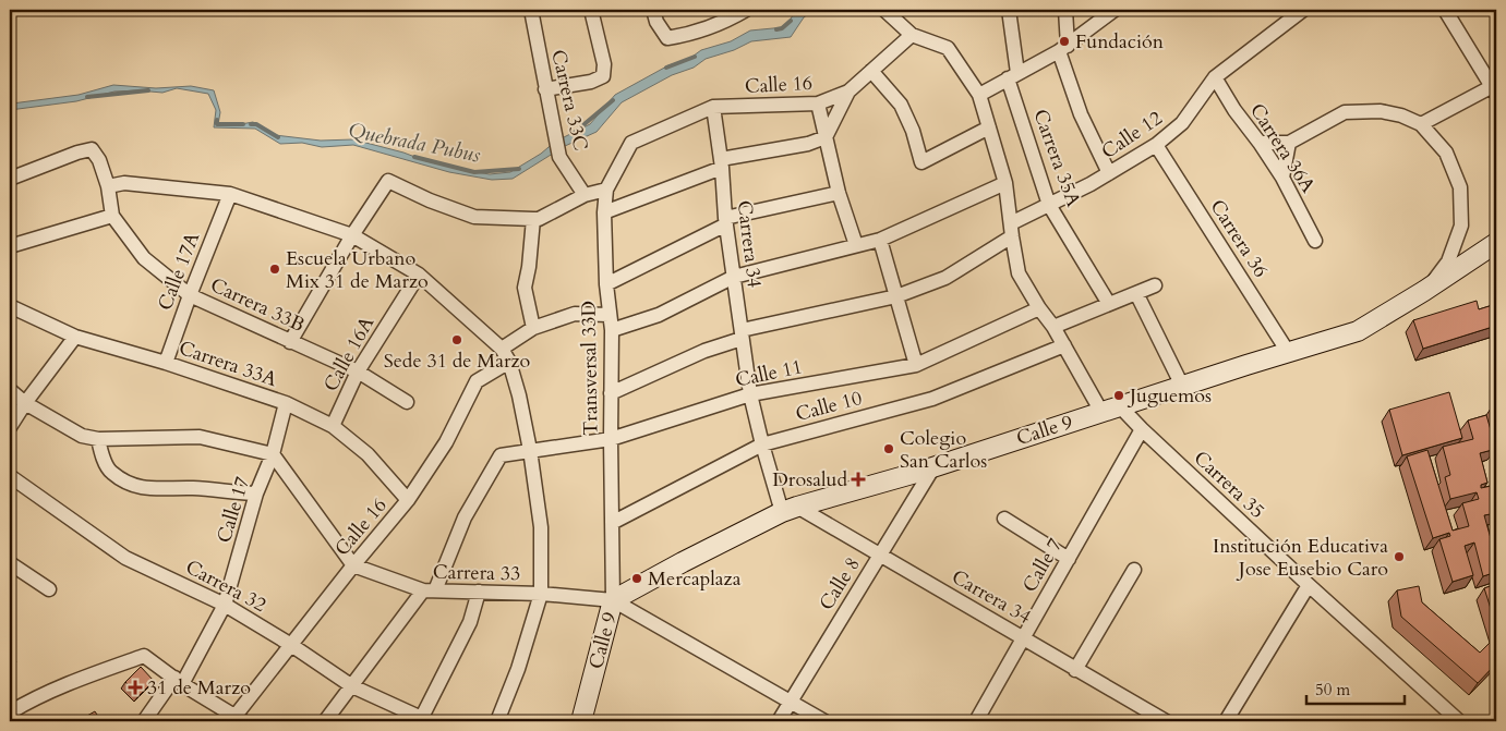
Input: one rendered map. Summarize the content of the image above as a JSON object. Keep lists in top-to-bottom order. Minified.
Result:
{"streets":{"street":["Calle 16","Carrera 33C","Calle 12","Carrera 36A","Carrera 35A","Carrera 36","Carrera 34","Calle 17A","Carrera 33B","Calle 16A","Carrera 33A","Transversal 33D","Calle 11","Calle 10","Calle 9","Carrera 35","Calle 17","Calle 7","Carrera 33","Calle 8","Carrera 32"]},"crossings":[["Calle 16","Carrera 34"],["Calle 16","Carrera 33A"],["Calle 16","Transversal 33D"],["Calle 16","Carrera 33"],["Calle 16","Carrera 32"],["Calle 12","Carrera 36A"],["Calle 12","Carrera 35A"],["Calle 12","Carrera 36"],["Calle 12","Carrera 34"],["Calle 12","Transversal 33D"],["Carrera 36","Calle 9"],["Carrera 34","Calle 11"],["Carrera 34","Calle 10"],["Carrera 34","Calle 9"],["Carrera 34","Calle 7"],["Carrera 34","Calle 8"],["Calle 17A","Carrera 33B"],["Calle 17A","Carrera 33A"],["Carrera 33B","Calle 16A"],["Calle 16A","Carrera 33A"],["Carrera 33A","Calle 17"],["Transversal 33D","Calle 11"],["Transversal 33D","Calle 10"],["Transversal 33D","Calle 9"],["Transversal 33D","Carrera 33"],["Calle 11","Carrera 33"],["Calle 9","Carrera 35"],["Calle 9","Carrera 33"],["Calle 9","Calle 8"],["Carrera 35","Calle 7"],["Calle 17","Carrera 32"],["Carrera 33","Calle 8"]],"water":["Quebrada Pubus"],"places":{"other":["Fundación","Escuela Urbano Mix 31 de Marzo","Sede 31 de Marzo","Juguemos","Colegio San Carlos","Institución Educativa Jose Eusebio Caro","Mercaplaza"],"health":["Drosalud","31 de Marzo"]},"scale_bar":"50 m"}
